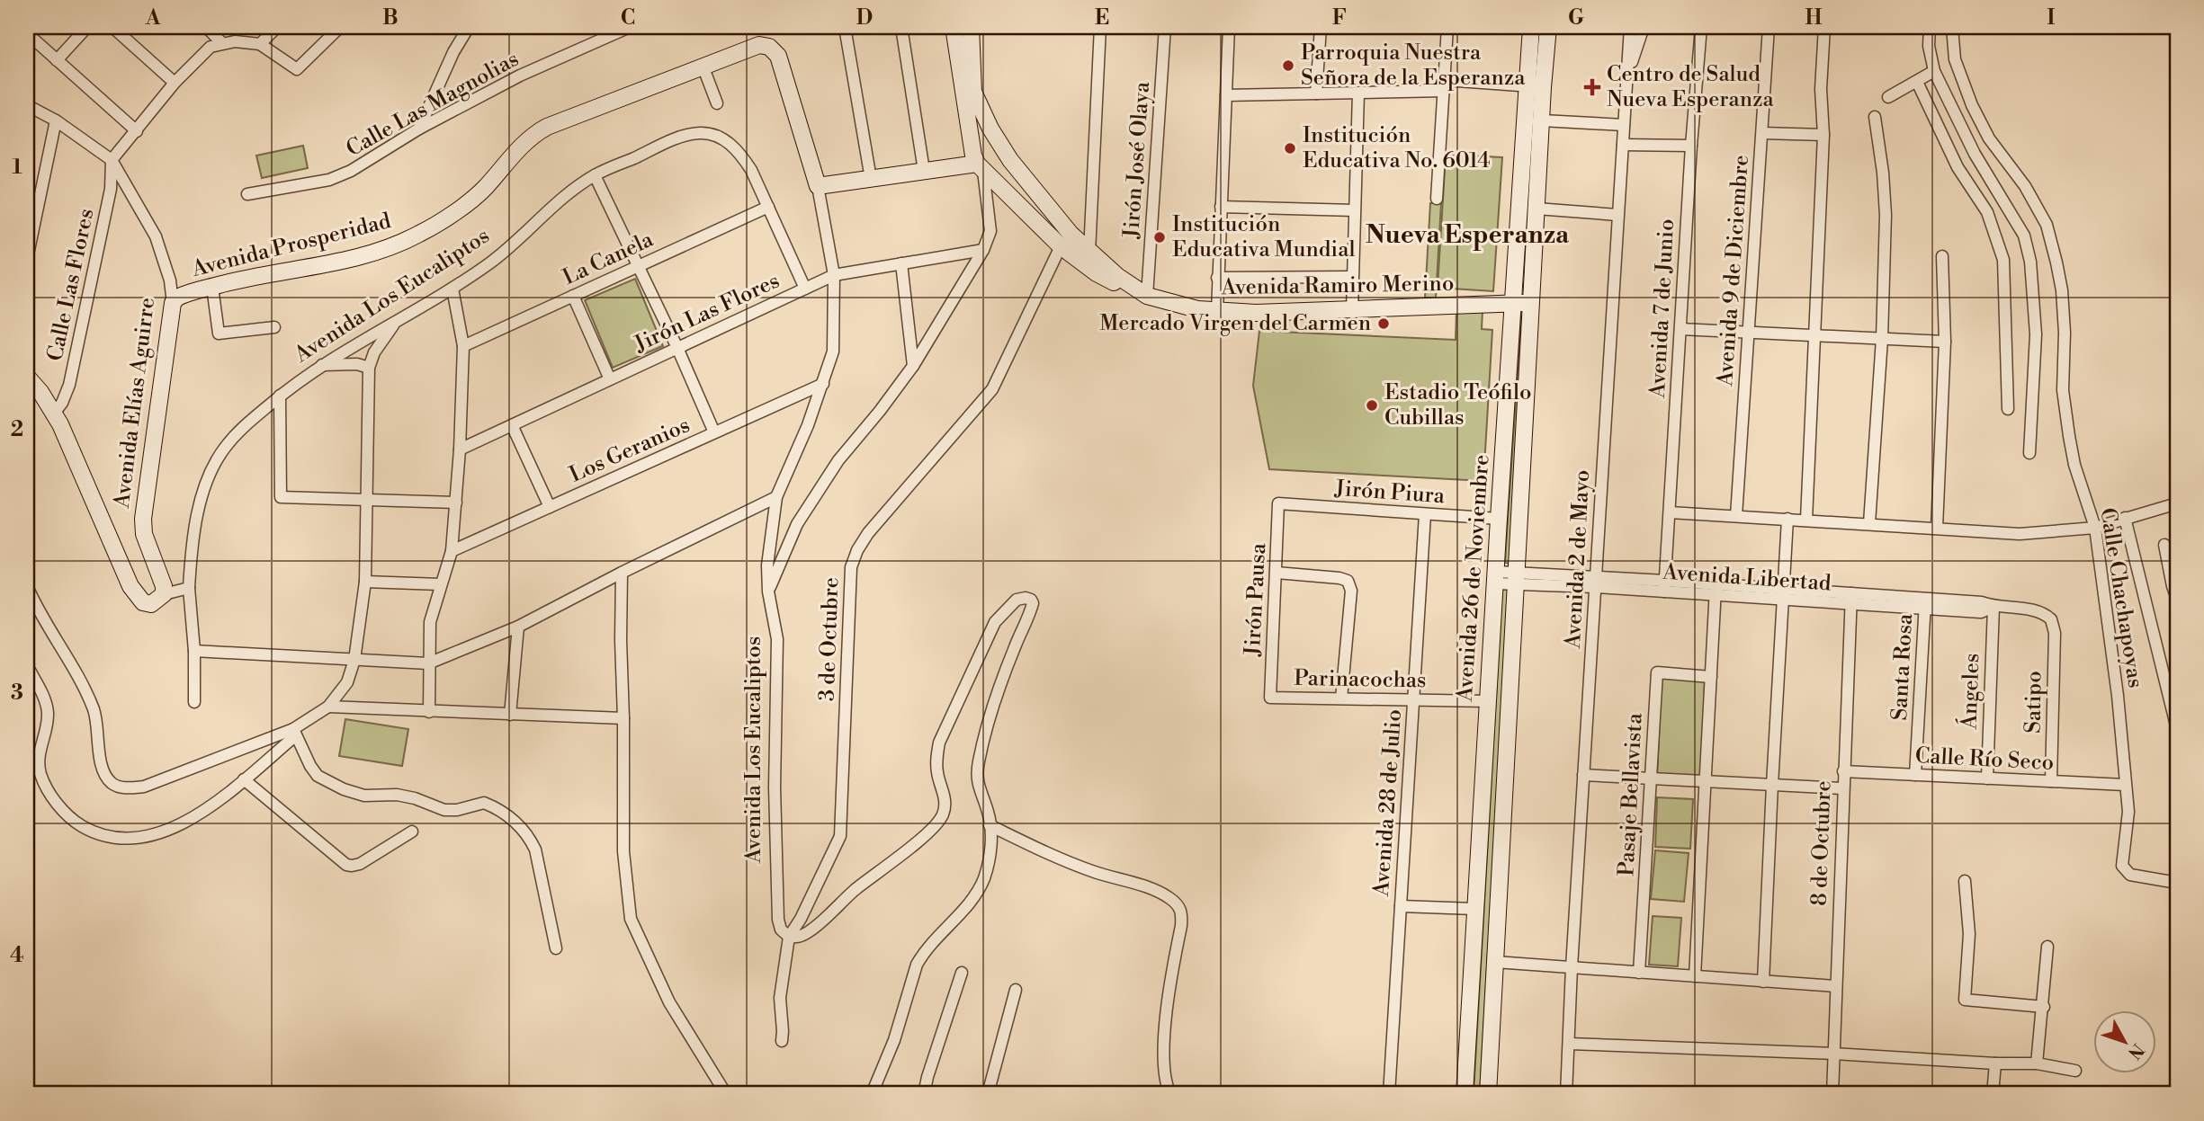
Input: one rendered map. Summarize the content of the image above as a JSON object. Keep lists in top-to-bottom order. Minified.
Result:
{"streets":{"street":["Calle Las Magnolias","Jirón José Olaya","Avenida Prosperidad","La Canela","Avenida 9 de Diciembre","Calle Las Flores","Avenida Ramiro Merino","Avenida Los Eucaliptos","Avenida 7 de Junio","Jirón Las Flores","Avenida Elías Aguirre","Los Geranios","Jirón Piura","Avenida 2 de Mayo","Avenida 26 de Noviembre","Avenida Libertad","Calle Chachapoyas","Jirón Pausa","3 de Octubre","Santa Rosa","Parinacochas","Ángeles","Satipo","Calle Río Seco","Pasaje Bellavista","Avenida 28 de Julio","8 de Octubre"]},"crossings":[["Jirón José Olaya","Avenida Ramiro Merino"],["Avenida Prosperidad","Avenida Los Eucaliptos"],["Avenida Prosperidad","Jirón Las Flores"],["Avenida Prosperidad","Avenida Elías Aguirre"],["La Canela","Avenida Los Eucaliptos"],["Calle Las Flores","Avenida Elías Aguirre"],["Avenida Ramiro Merino","Avenida 26 de Noviembre"],["Avenida Ramiro Merino","3 de Octubre"],["Avenida Los Eucaliptos","Jirón Las Flores"],["Avenida Los Eucaliptos","Los Geranios"],["Avenida Los Eucaliptos","3 de Octubre"],["Avenida 7 de Junio","Avenida Libertad"],["Jirón Piura","Avenida 26 de Noviembre"],["Jirón Piura","Jirón Pausa"],["Jirón Piura","Avenida 28 de Julio"],["Avenida 2 de Mayo","Avenida Libertad"],["Avenida 26 de Noviembre","Avenida Libertad"],["Avenida 26 de Noviembre","Parinacochas"],["Avenida Libertad","Santa Rosa"],["Avenida Libertad","Ángeles"],["Avenida Libertad","Satipo"],["Avenida Libertad","8 de Octubre"],["Calle Chachapoyas","Calle Río Seco"],["Jirón Pausa","Parinacochas"],["Santa Rosa","Calle Río Seco"],["Parinacochas","Avenida 28 de Julio"],["Ángeles","Calle Río Seco"],["Satipo","Calle Río Seco"],["Calle Río Seco","8 de Octubre"]],"districts":["Nueva Esperanza"],"places":{"other":["Parroquia Nuestra Señora de la Esperanza","Institución Educativa No. 6014","Institución Educativa Mundial","Mercado Virgen del Carmen","Estadio Teófilo Cubillas"],"health":["Centro de Salud Nueva Esperanza"]},"north":"bottom right","grid":{"columns":["A","B","C","D","E","F","G","H","I"],"rows":["1","2","3","4"]}}
